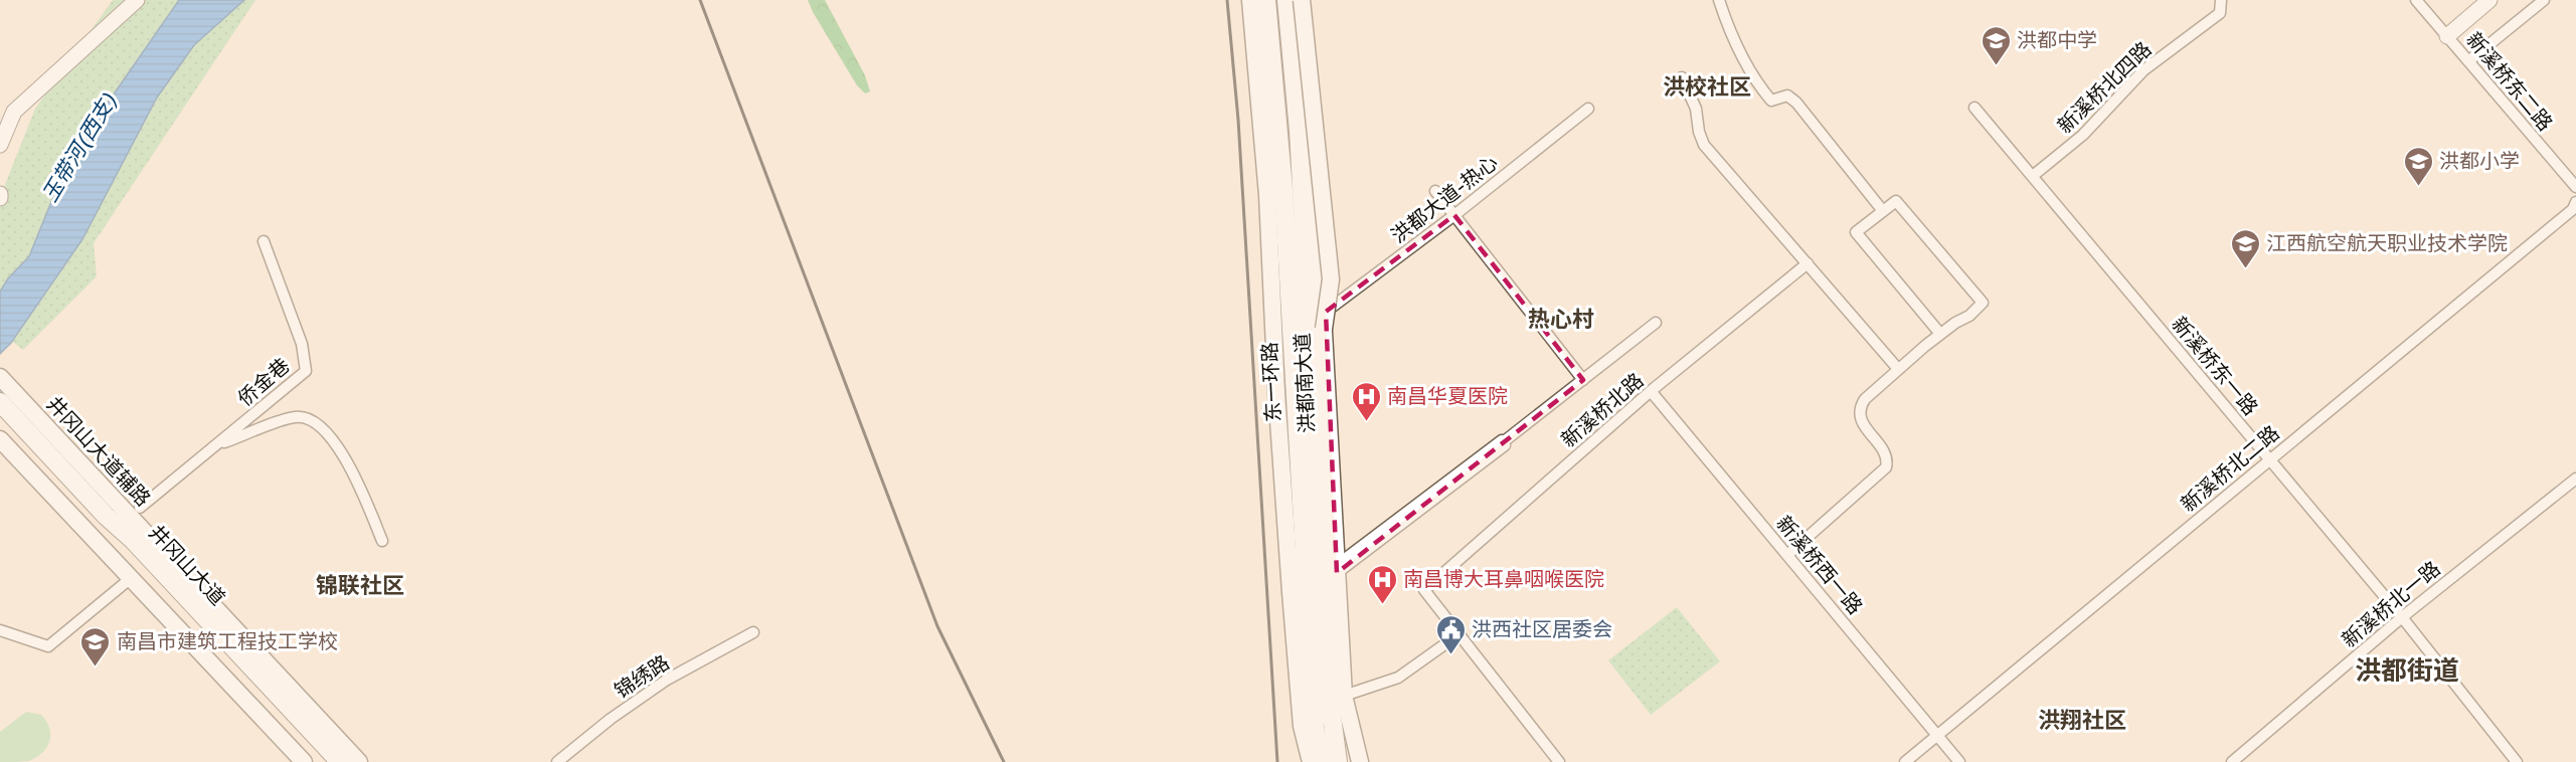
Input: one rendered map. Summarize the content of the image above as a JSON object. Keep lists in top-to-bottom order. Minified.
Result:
{"streets":{"highway":["东一环路","井冈山大道"],"main road":["洪都南大道","井冈山大道辅路"],"street":["新溪桥东二路","新溪桥北四路","洪都大道-热心","新溪桥东一路","侨金巷","新溪桥北路","新溪桥北二路","新溪桥西一路","新溪桥北一路","锦绣路"]},"crossings":[["新溪桥北四路","新溪桥东一路"],["洪都大道-热心","洪都南大道"],["新溪桥东一路","新溪桥北二路"],["新溪桥东一路","新溪桥北一路"],["新溪桥北路","新溪桥西一路"],["新溪桥北二路","新溪桥西一路"]],"districts":["洪校社区","热心村","锦联社区","洪都街道","洪翔社区"],"water":["玉带河(西支)"],"places":{"school or university":["洪都中学","洪都小学","江西航空航天职业技术学院","南昌市建筑工程技工学校"],"hospital":["南昌华夏医院","南昌博大耳鼻咽喉医院"],"public building":["洪西社区居委会"]}}
